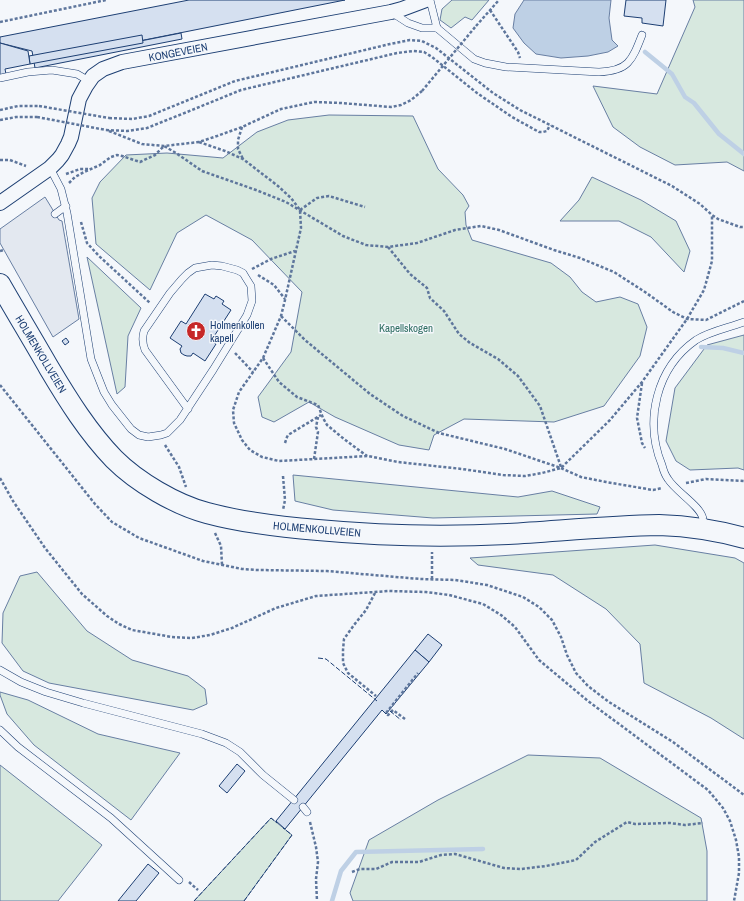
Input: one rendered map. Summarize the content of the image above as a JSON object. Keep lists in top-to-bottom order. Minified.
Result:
{"streets":{"main road":["HOLMENKOLLVEIEN"],"street":["KONGEVEIEN"]},"parks":["Kapellskogen"],"places":{"church":["Holmenkollen kapell"]}}
